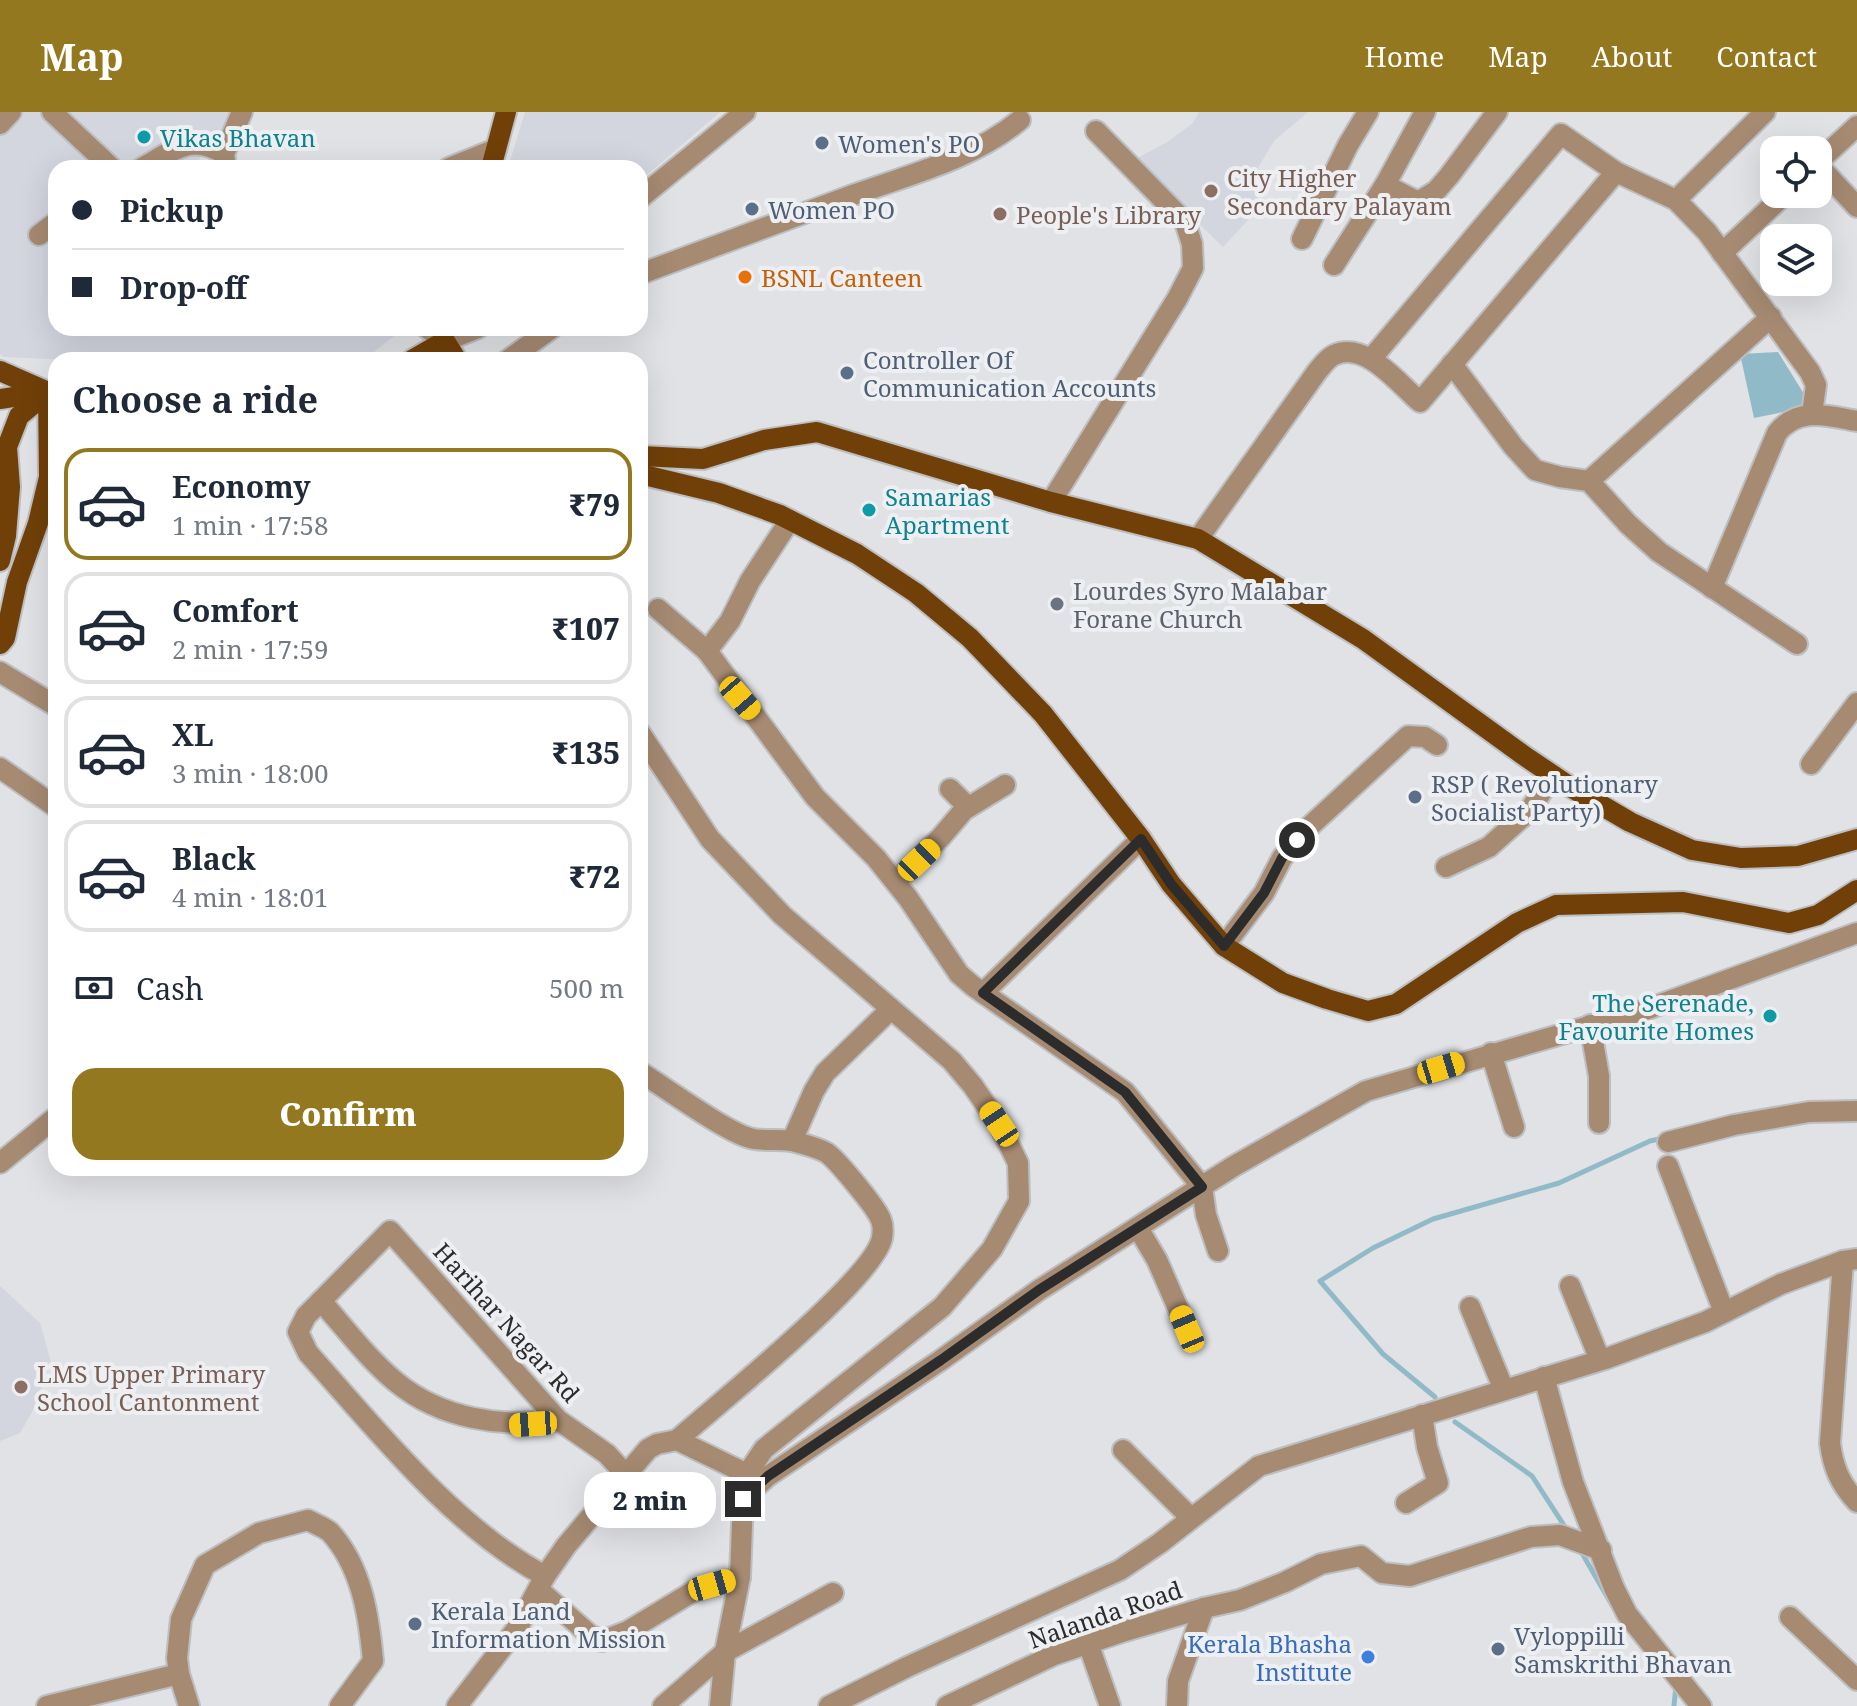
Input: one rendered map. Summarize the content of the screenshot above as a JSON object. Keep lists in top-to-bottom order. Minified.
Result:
{"streets":{"street":["Harihar Nagar Rd","Nalanda Road"]},"places":["Vikas Bhavan","Women's PO","City Higher Secondary Palayam","Women PO","People's Library","BSNL Canteen","Controller Of Communication Accounts","Samarias Apartment","Lourdes Syro Malabar Forane Church","RSP ( Revolutionary Socialist Party)","The Serenade, Favourite Homes","LMS Upper Primary School Cantonment","Kerala Land Information Mission","Vyloppilli Samskrithi Bhavan","Kerala Bhasha Institute"],"page":{"header":"Map","nav":["Home","Map","About","Contact"],"banner":["Pickup","Drop-off"],"heading":"Choose a ride","list":[{"name":"Economy","note":"1 min · 17:58","value":"₹79"},{"name":"Comfort","note":"2 min · 17:59","value":"₹107"},{"name":"XL","note":"3 min · 18:00","value":"₹135"},{"name":"Black","note":"4 min · 18:01","value":"₹72"}],"pay":["Cash","500 m"],"buttons":"Confirm","bubble":"2 min"}}
